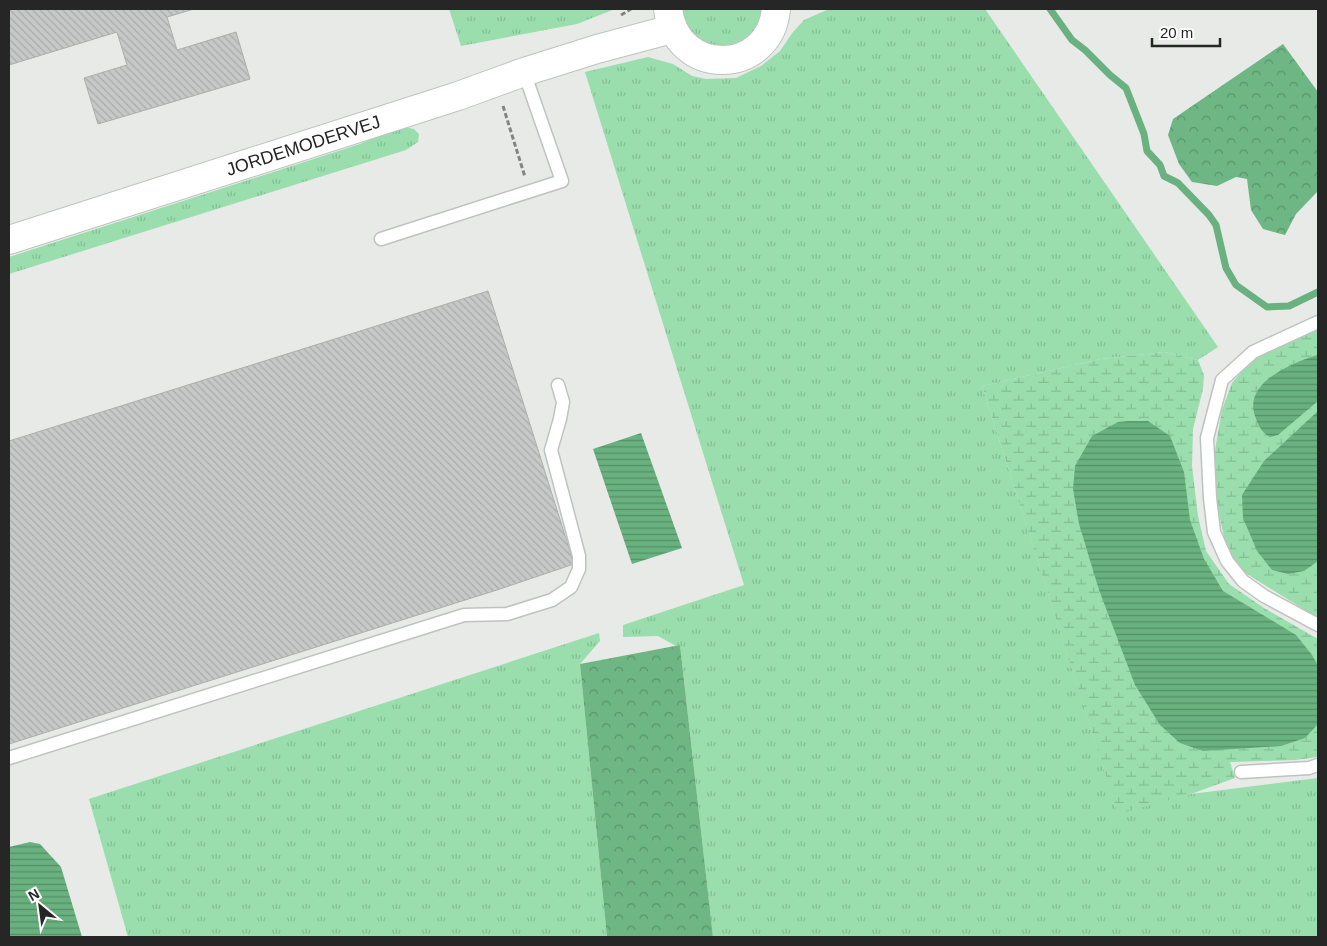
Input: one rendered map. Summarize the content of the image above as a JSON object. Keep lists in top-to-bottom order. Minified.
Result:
{"streets":{"street":["JORDEMODERVEJ"]},"scale_bar":"20 m","north":"top left"}
